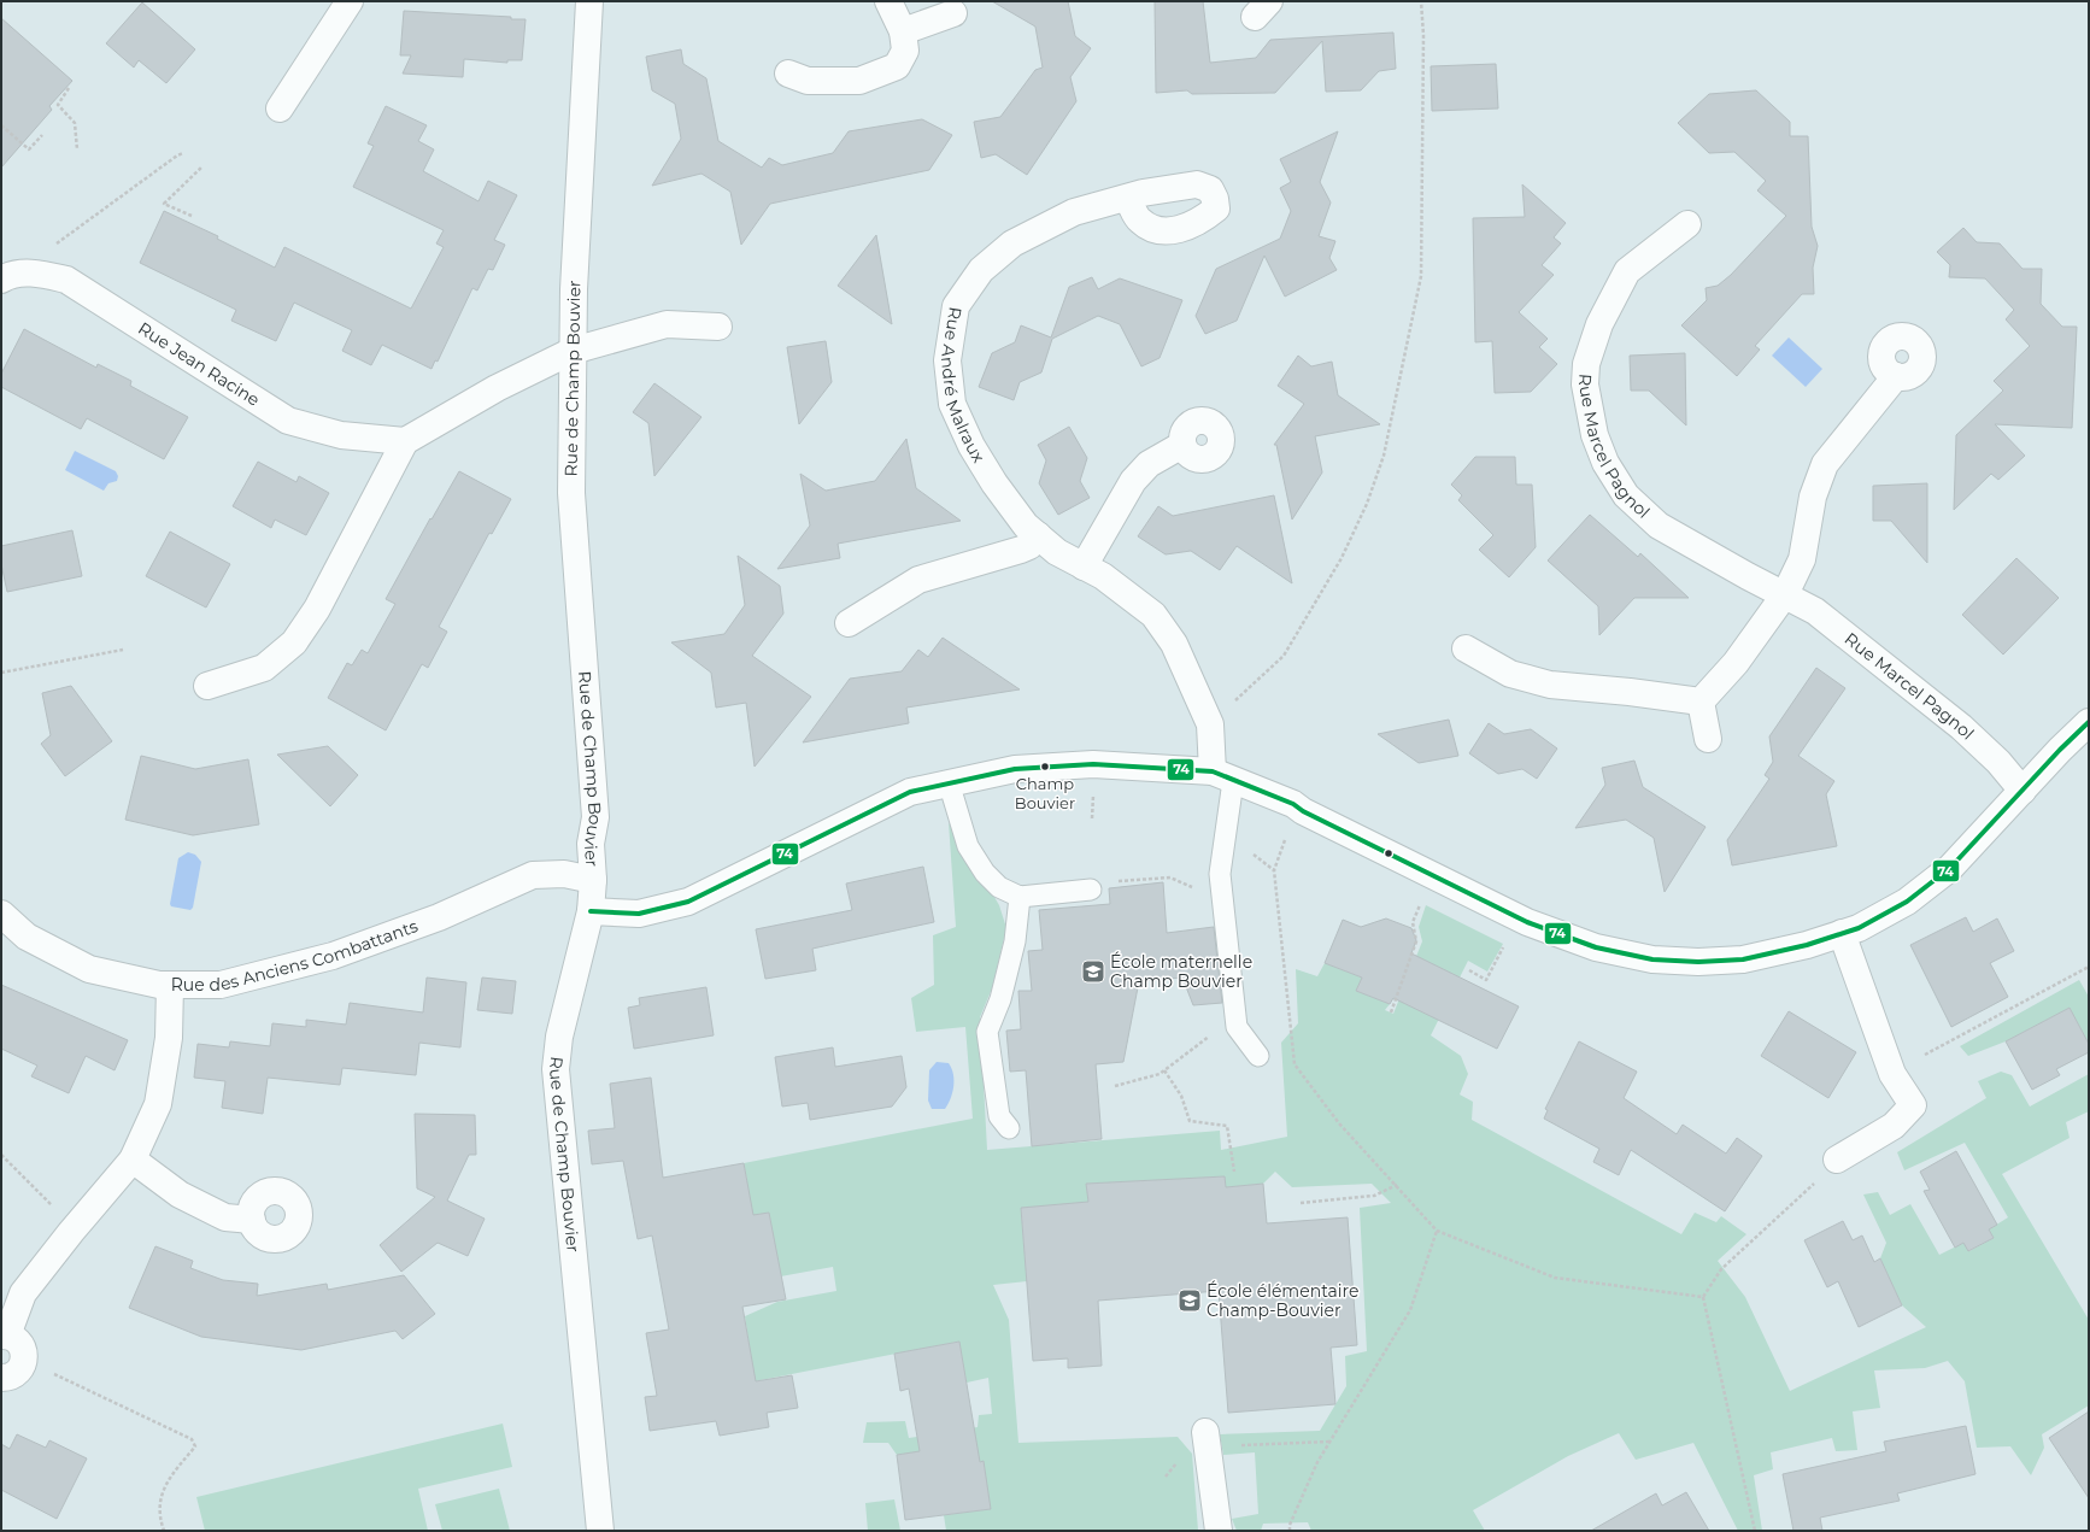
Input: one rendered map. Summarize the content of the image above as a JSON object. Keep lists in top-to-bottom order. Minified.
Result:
{"streets":{"street":["Rue Jean Racine","Rue de Champ Bouvier","Rue André Malraux","Rue Marcel Pagnol","Rue des Anciens Combattants"]},"crossings":[["Rue de Champ Bouvier","Rue des Anciens Combattants"]],"places":{"other":["Champ Bouvier"],"school or university":["École maternelle Champ Bouvier","École élémentaire Champ-Bouvier"]},"lines":["transit line 74"]}
